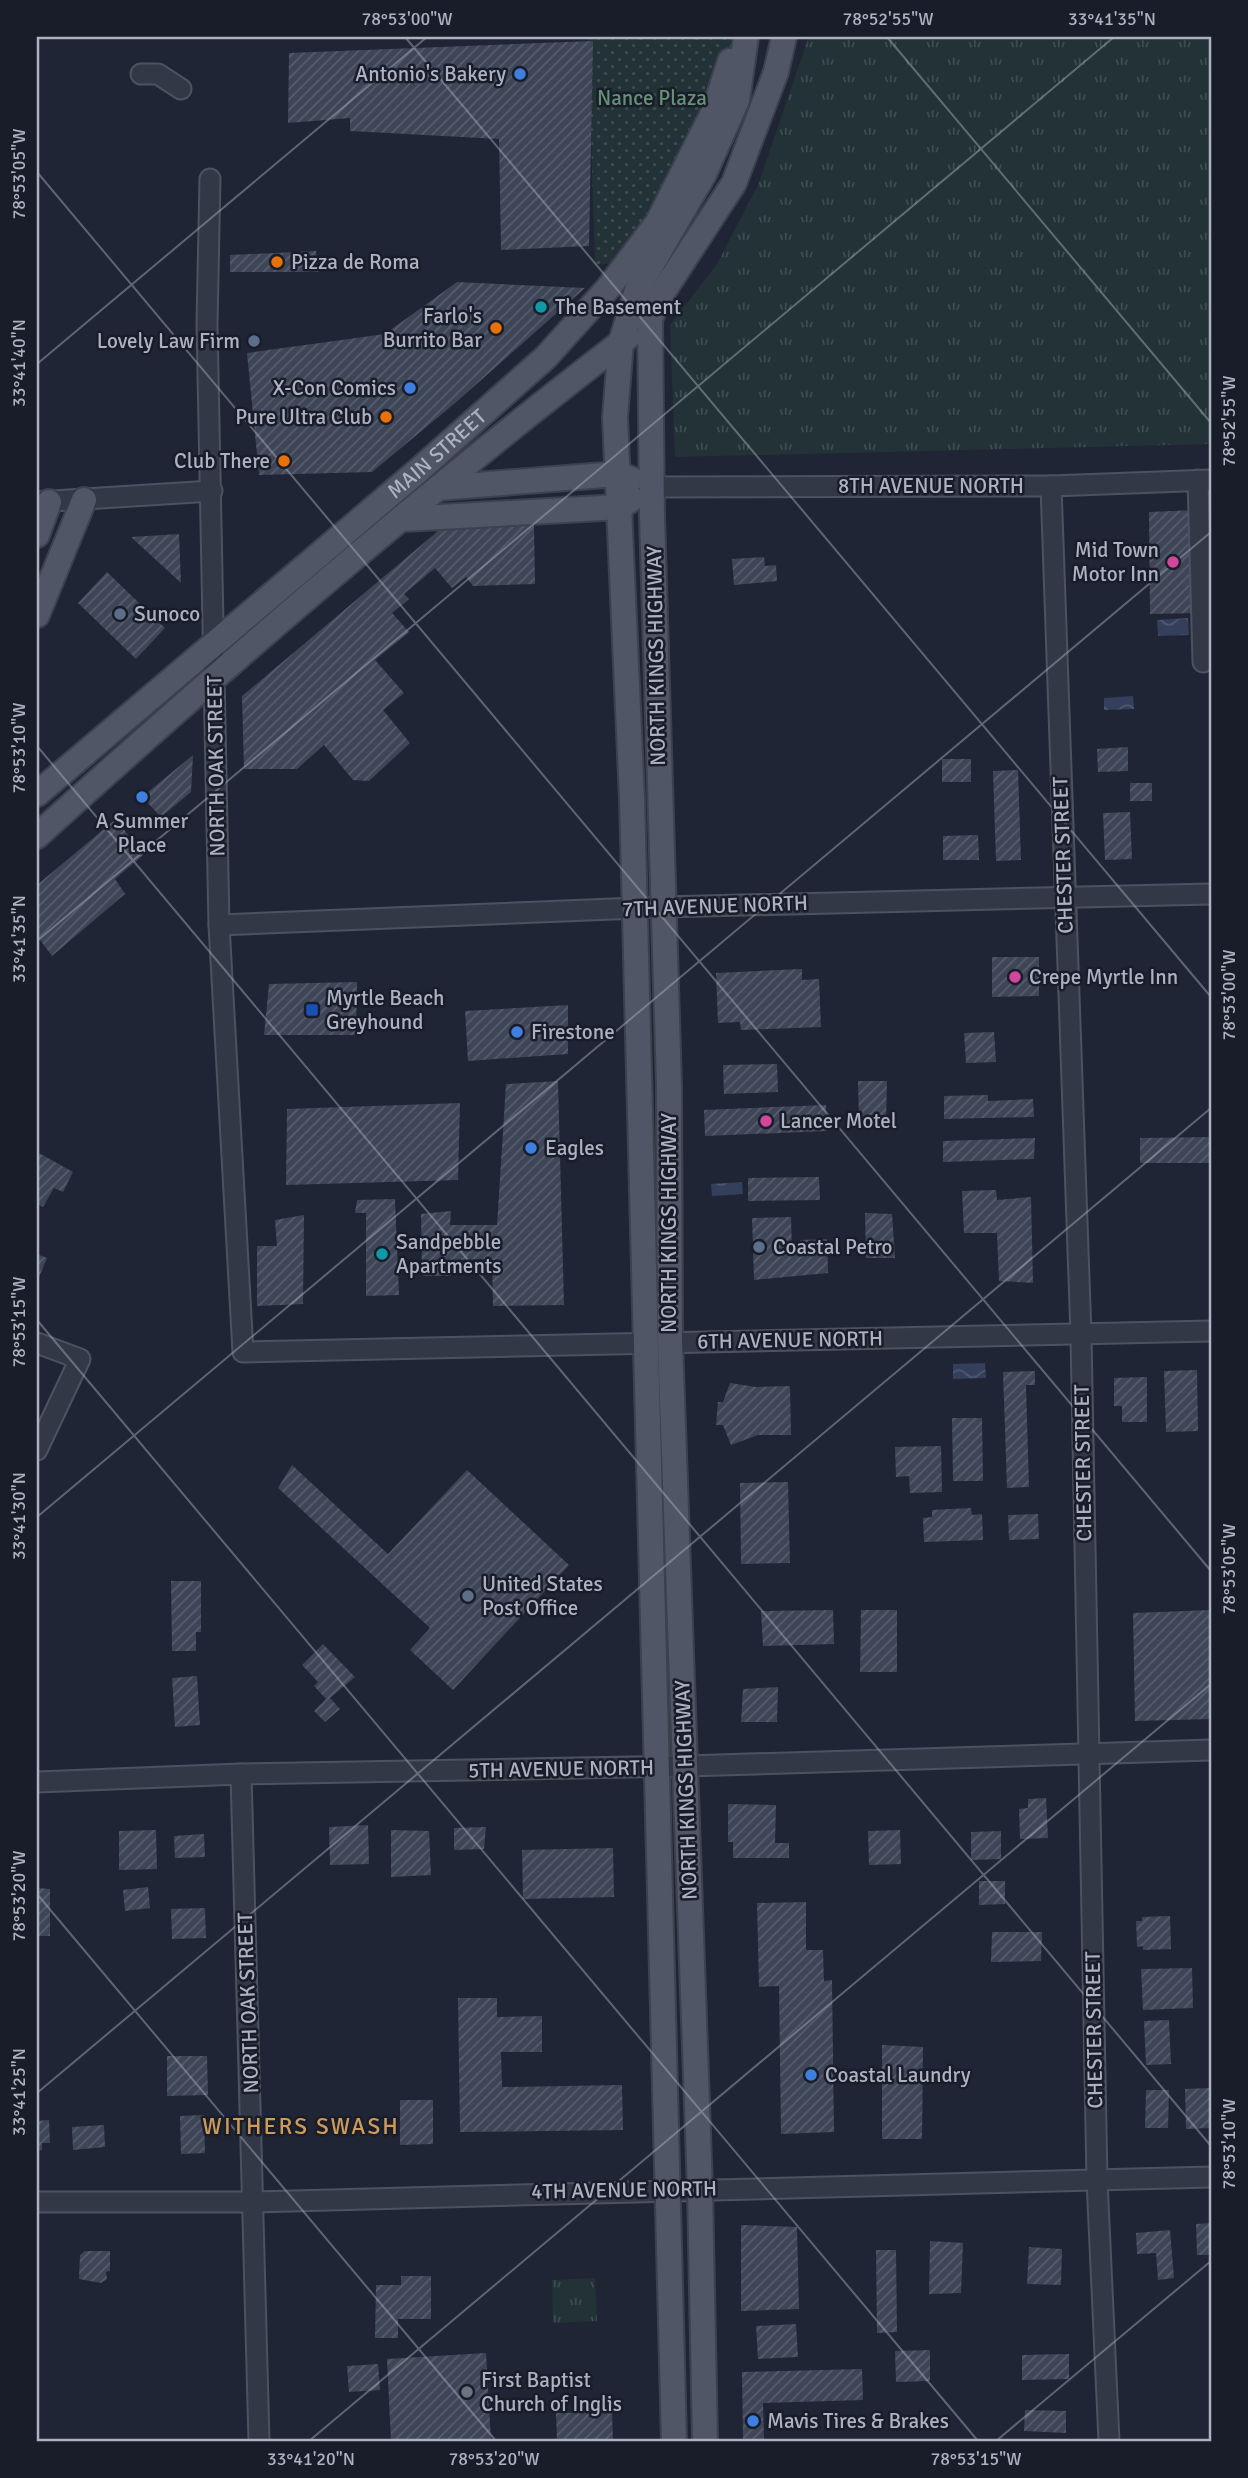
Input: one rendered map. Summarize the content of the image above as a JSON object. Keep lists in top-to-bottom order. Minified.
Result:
{"streets":{"main road":["MAIN STREET","NORTH KINGS HIGHWAY"],"street":["8TH AVENUE NORTH","NORTH OAK STREET","CHESTER STREET","7TH AVENUE NORTH","6TH AVENUE NORTH","5TH AVENUE NORTH","4TH AVENUE NORTH"]},"crossings":[["MAIN STREET","NORTH KINGS HIGHWAY"],["MAIN STREET","NORTH OAK STREET"],["8TH AVENUE NORTH","NORTH KINGS HIGHWAY"],["8TH AVENUE NORTH","CHESTER STREET"],["NORTH KINGS HIGHWAY","7TH AVENUE NORTH"],["NORTH KINGS HIGHWAY","6TH AVENUE NORTH"],["NORTH KINGS HIGHWAY","5TH AVENUE NORTH"],["NORTH KINGS HIGHWAY","4TH AVENUE NORTH"],["NORTH OAK STREET","7TH AVENUE NORTH"],["NORTH OAK STREET","6TH AVENUE NORTH"],["NORTH OAK STREET","5TH AVENUE NORTH"],["NORTH OAK STREET","4TH AVENUE NORTH"],["CHESTER STREET","7TH AVENUE NORTH"],["CHESTER STREET","6TH AVENUE NORTH"],["CHESTER STREET","5TH AVENUE NORTH"],["CHESTER STREET","4TH AVENUE NORTH"]],"districts":["WITHERS SWASH"],"parks":["Nance Plaza"],"places":{"other":["Antonio's Bakery","Pizza de Roma","The Basement","Farlo's Burrito Bar","Lovely Law Firm","X-Con Comics","Pure Ultra Club","Club There","Mid Town Motor Inn","Sunoco","A Summer Place","Crepe Myrtle Inn","Firestone","Lancer Motel","Eagles","Coastal Petro","Sandpebble Apartments","United States Post Office","Coastal Laundry","First Baptist Church of Inglis","Mavis Tires & Brakes"],"transit":["Myrtle Beach Greyhound"]},"coordinates":["78°53'00\"W","78°52'55\"W","33°41'35\"N","78°53'05\"W","33°41'40\"N","78°53'10\"W","78°53'15\"W","33°41'30\"N","78°53'20\"W","33°41'25\"N","33°41'20\"N"]}
